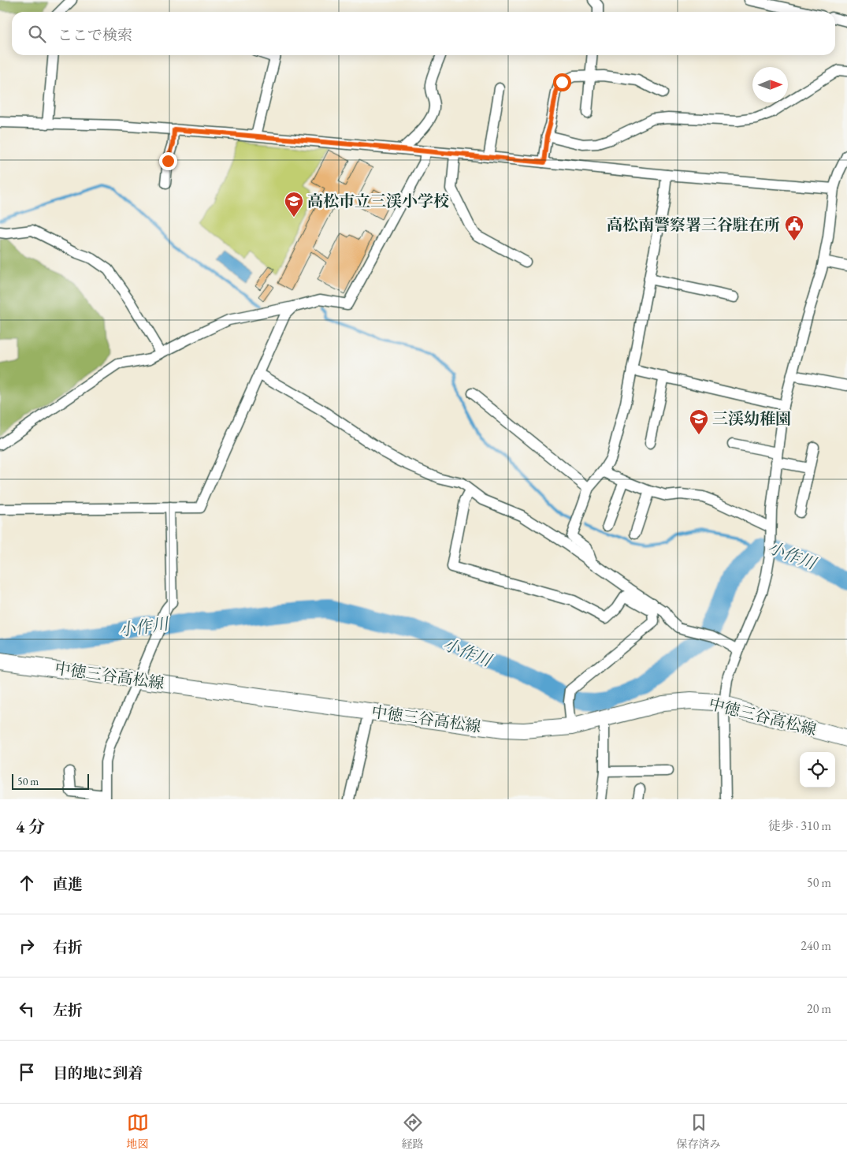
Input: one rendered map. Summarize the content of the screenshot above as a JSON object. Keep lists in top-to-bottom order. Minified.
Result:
{"streets":{"main road":["中徳三谷高松線"]},"water":["小作川"],"places":{"school or university":["高松市立三渓小学校","三渓幼稚園"],"public building":["高松南警察署三谷駐在所"]},"scale_bar":"50 m","north":"right","page":{"search":"ここで検索","scale":"50 m","heading":["4 分","徒歩 · 310 m"],"list":[["直進","50 m"],["右折","240 m"],["左折","20 m"],"目的地に到着"],"nav":["地図","経路","保存済み"]}}
